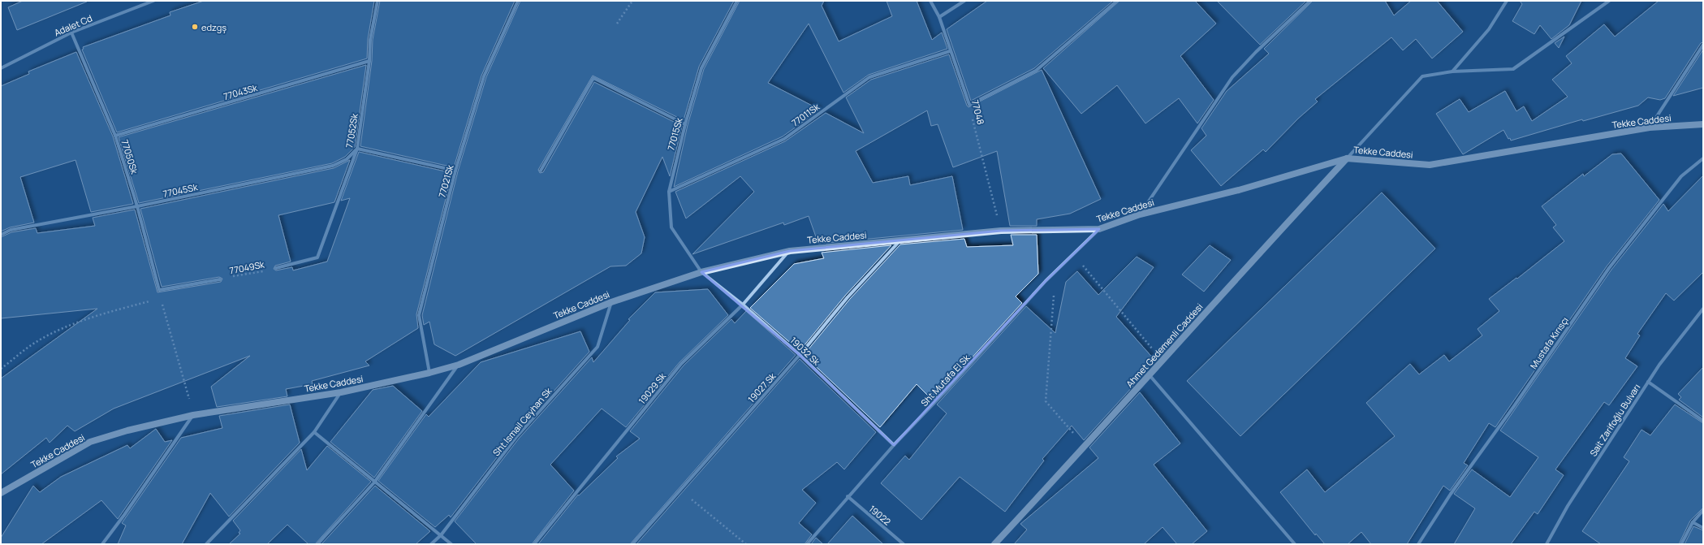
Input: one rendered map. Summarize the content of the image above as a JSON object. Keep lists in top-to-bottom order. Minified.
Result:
{"streets":{"street":["Adalet Cd","77043Sk","77048","77011Sk","Tekke Caddesi","77052Sk","77015Sk","77050Sk","77021Sk","77045Sk","Mustafa Kırısçı","Ahmet Gedemenli Caddesi","19032 Sk","Sht Mutafa El Sk.","19027 Sk","19029 Sk","Sait Zarifoğlu Bulvarı","Sht.Ismail Ceyhan Sk","19022"],"path":["77049Sk"]},"crossings":[["Adalet Cd","77050Sk"],["77043Sk","77052Sk"],["77043Sk","77050Sk"],["77048","77011Sk"],["77048","Tekke Caddesi"],["77011Sk","77015Sk"],["Tekke Caddesi","77015Sk"],["Tekke Caddesi","77021Sk"],["Tekke Caddesi","Ahmet Gedemenli Caddesi"],["Tekke Caddesi","19032 Sk"],["Tekke Caddesi","Sht Mutafa El Sk."],["Tekke Caddesi","19027 Sk"],["Tekke Caddesi","19029 Sk"],["Tekke Caddesi","Sht.Ismail Ceyhan Sk"],["77052Sk","77045Sk"],["77052Sk","77049Sk"],["77015Sk","19032 Sk"],["77050Sk","77045Sk"],["19032 Sk","Sht Mutafa El Sk."],["19032 Sk","19027 Sk"],["19032 Sk","19029 Sk"],["Sht Mutafa El Sk.","19022"]],"places":["edzgş"]}
